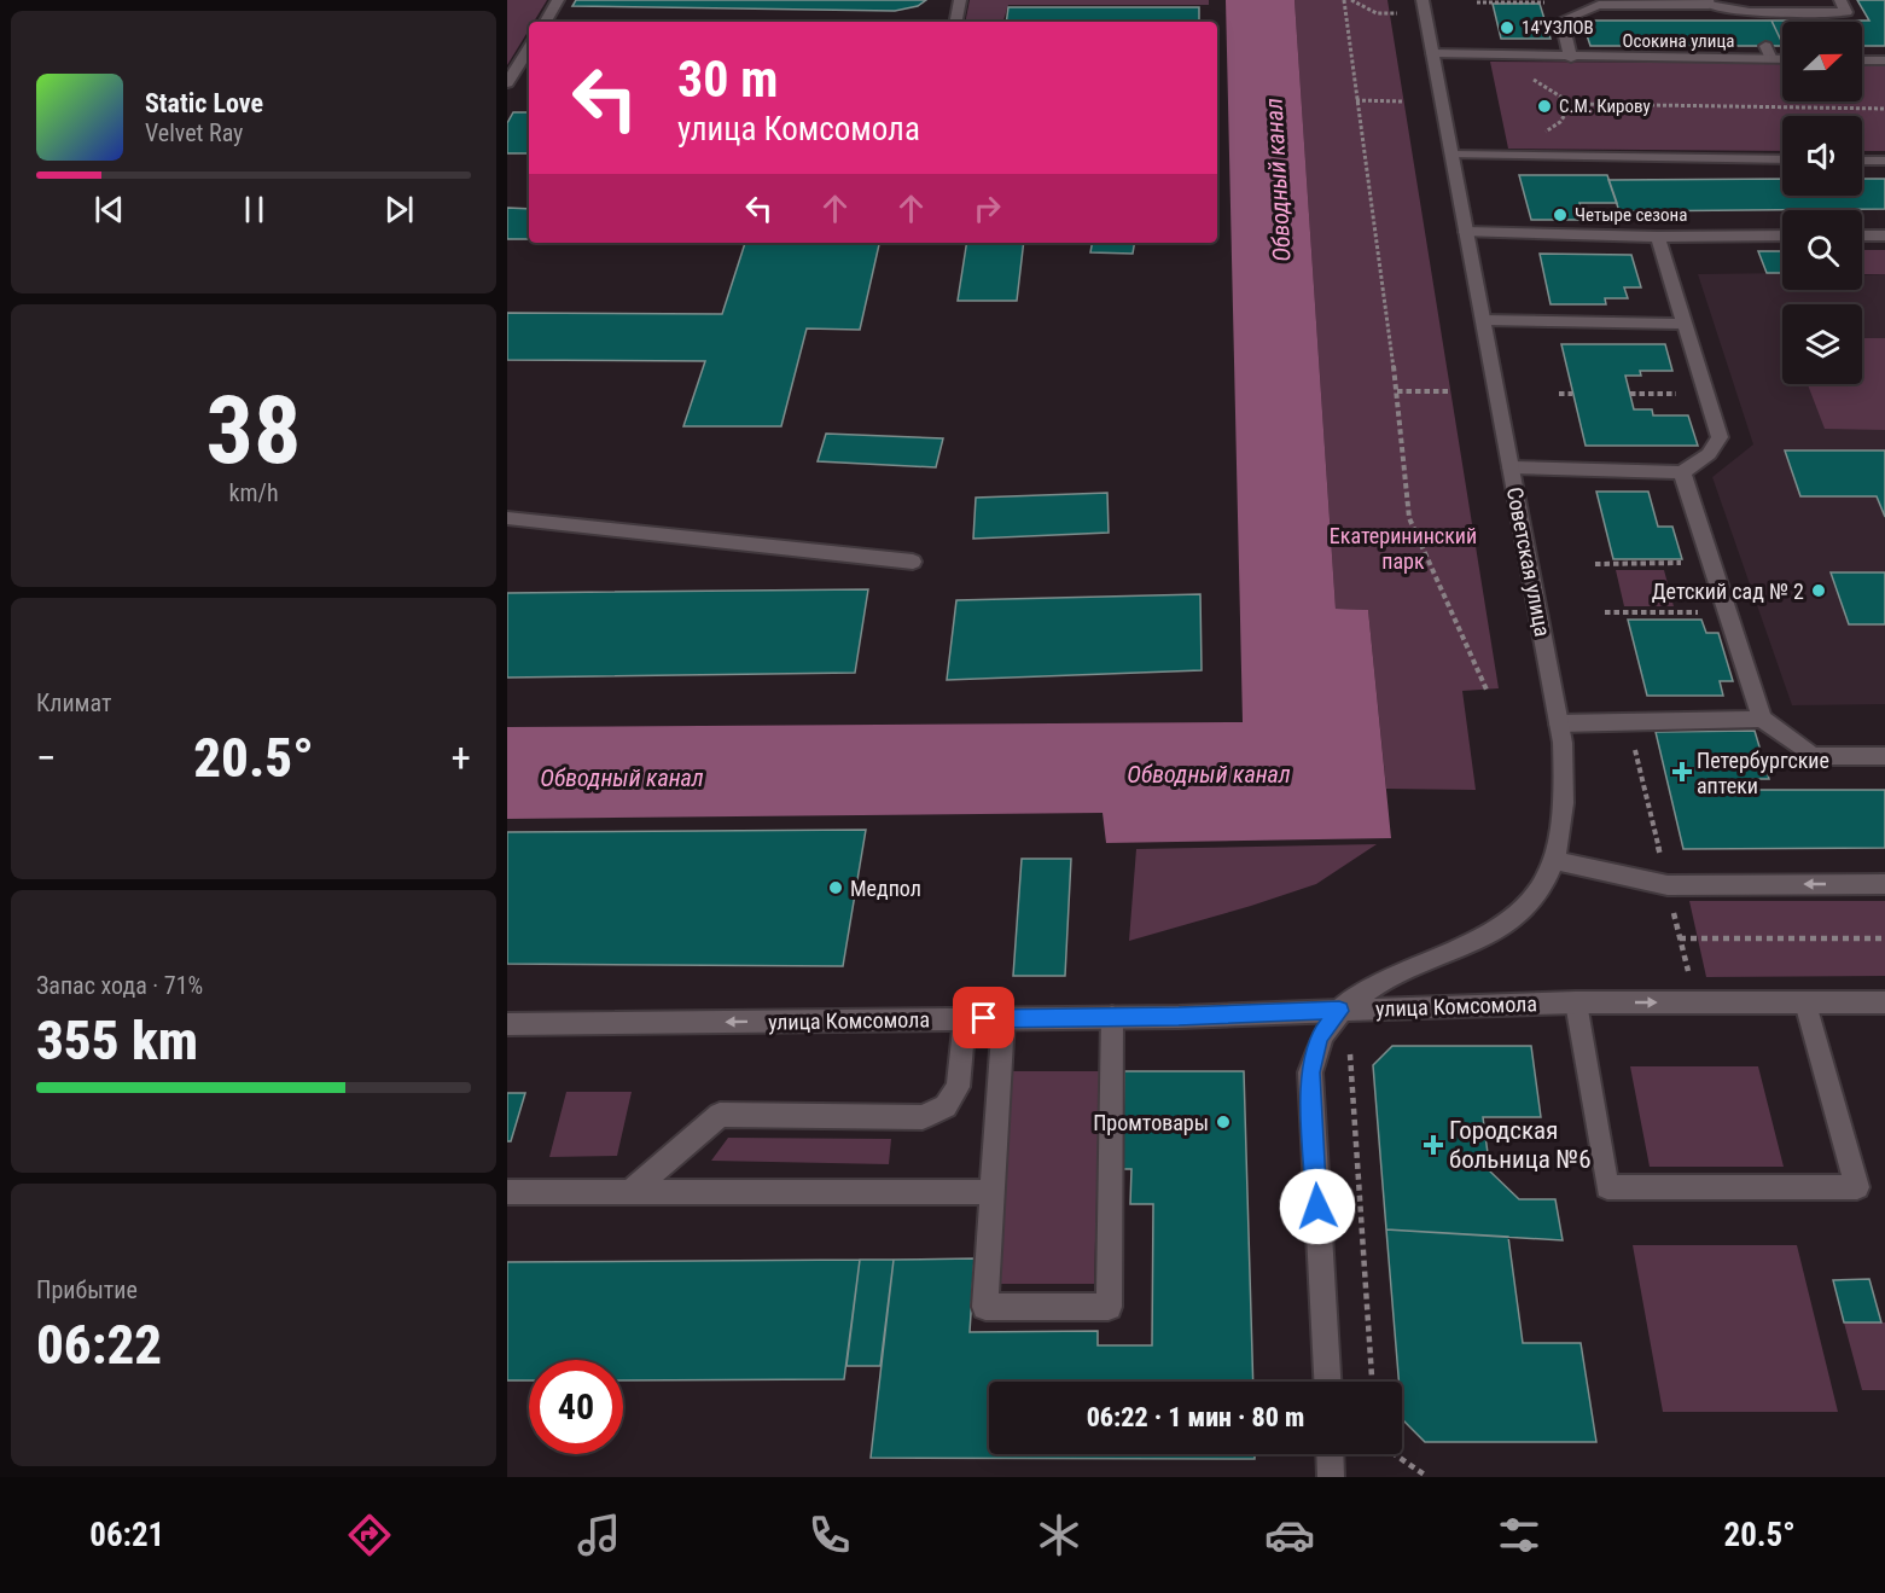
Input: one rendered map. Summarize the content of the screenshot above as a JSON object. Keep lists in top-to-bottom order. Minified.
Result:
{"streets":{"street":["Осокина улица","Советская улица","улица Комсомола"]},"crossings":[["Осокина улица","Советская улица"],["Советская улица","улица Комсомола"]],"water":["Обводный канал"],"parks":["Екатерининский парк"],"places":{"other":["14'УЗЛОВ","С.М. Кирову","Четыре сезона","Детский сад № 2","Медпол","Промтовары"],"health":["Петербургские аптеки","Городская больница №6"]},"north":"right","page":{"turn":["30 m","улица Комсомола"],"song":["Static Love","Velvet Ray"],"tile":[["38","km/h"],"Климат",["Запас хода · 71%","355 km"],["Прибытие","06:22"]],"heat":["−","20.5°","+"],"limit":"40","trip":"06:22 · 1 мин · 80 m","tabs":["06:21","20.5°"]}}
